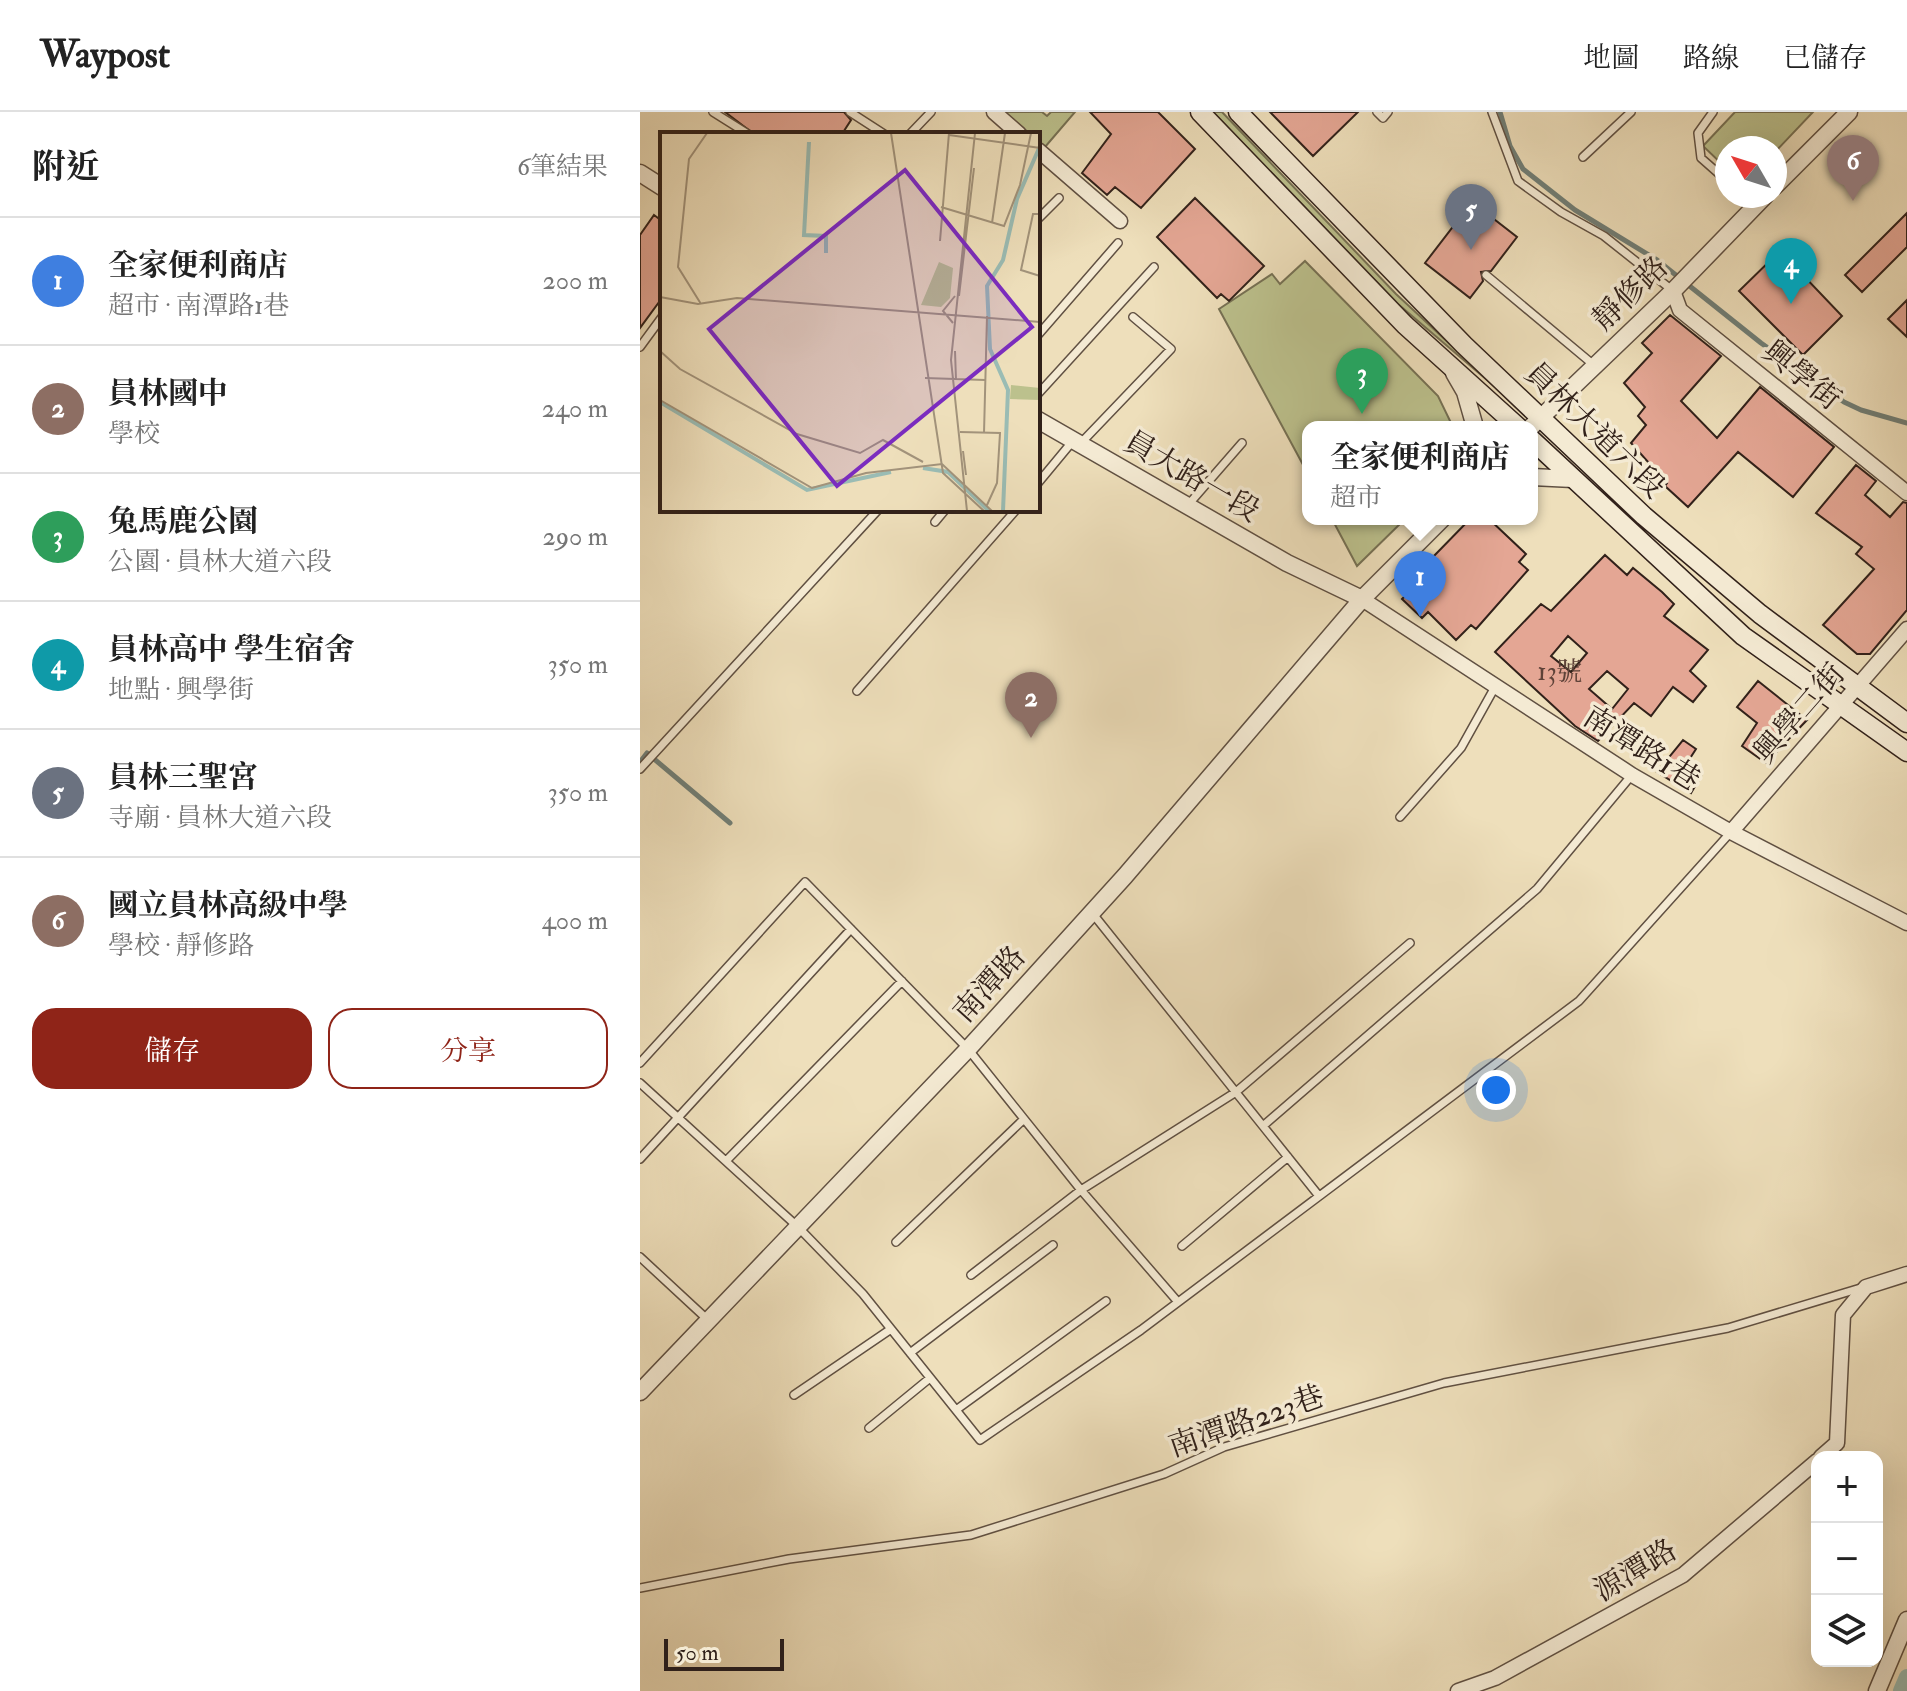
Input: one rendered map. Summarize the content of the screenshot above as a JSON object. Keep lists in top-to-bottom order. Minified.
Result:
{"streets":{"main road":["員林大道六段"],"street":["靜修路","興學街","員大路一段","興學二街","南潭路1巷","南潭路","源潭路"],"lane":["南潭路223巷"]},"crossings":[["靜修路","興學街"],["員林大道六段","興學二街"],["員大路一段","南潭路1巷"],["員大路一段","南潭路"],["興學二街","南潭路1巷"],["南潭路1巷","南潭路"],["南潭路223巷","源潭路"]],"house_numbers":["13號"],"scale_bar":"50 m","north":"top left","page":{"header":"Waypost","nav":["地圖","路線","已儲存"],"heading":["附近","6筆結果"],"pins":["6","5","4","3","1","2"],"list":[{"mark":"1","name":"全家便利商店","note":"超市 · 南潭路1巷","value":"200 m"},{"mark":"2","name":"員林國中","note":"學校","value":"240 m"},{"mark":"3","name":"兔馬鹿公園","note":"公園 · 員林大道六段","value":"290 m"},{"mark":"4","name":"員林高中 學生宿舍","note":"地點 · 興學街","value":"350 m"},{"mark":"5","name":"員林三聖宮","note":"寺廟 · 員林大道六段","value":"350 m"},{"mark":"6","name":"國立員林高級中學","note":"學校 · 靜修路","value":"400 m"}],"popup":["全家便利商店","超市"],"buttons":["儲存","分享"],"map_buttons":["+","−"],"scale":"50 m"}}
